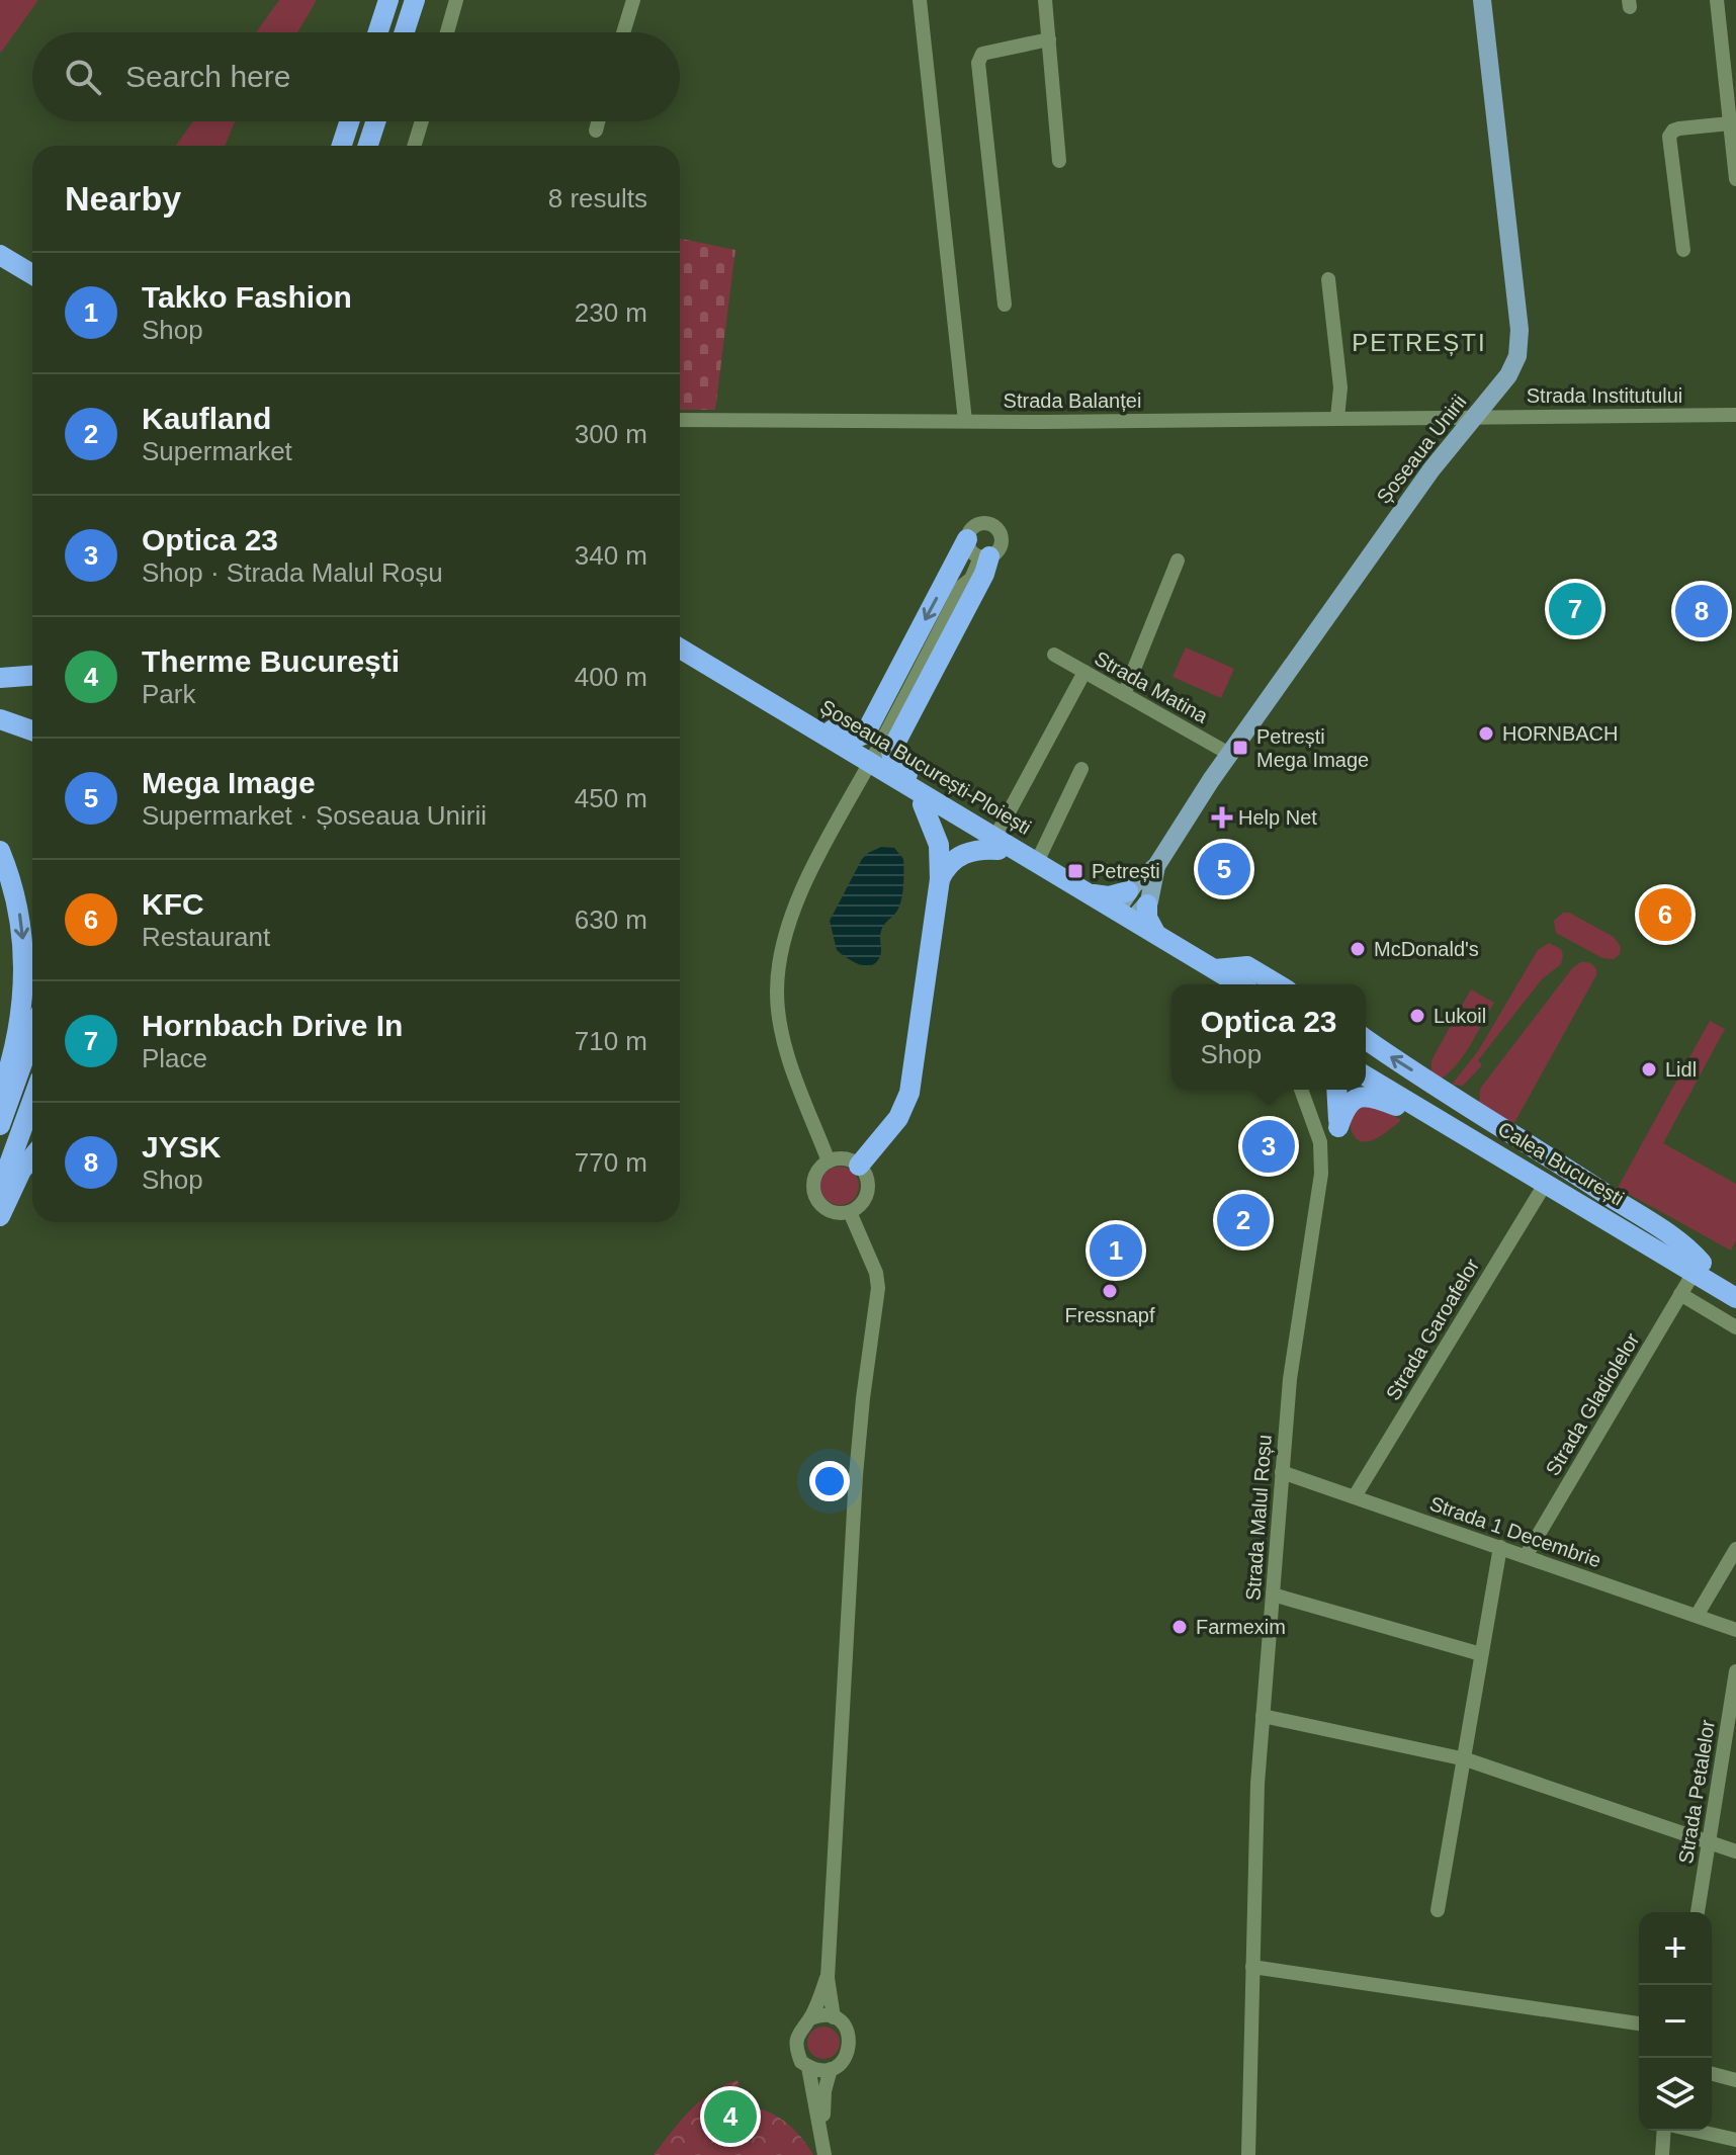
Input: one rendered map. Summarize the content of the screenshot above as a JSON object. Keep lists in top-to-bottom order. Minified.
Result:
{"streets":{"highway":["Șoseaua București-Ploiești","Calea București"],"main road":["Șoseaua Unirii"],"street":["Strada Institutului","Strada Balanței","Strada Matina","Strada Garoafelor","Strada Gladiolelor","Strada Malul Roșu","Strada 1 Decembrie","Strada Petalelor"]},"crossings":[["Strada Institutului","Strada Balanței"],["Strada Institutului","Șoseaua Unirii"],["Strada Balanței","Șoseaua Unirii"],["Șoseaua Unirii","Strada Matina"],["Calea București","Strada Garoafelor"],["Calea București","Strada Gladiolelor"],["Strada Garoafelor","Strada 1 Decembrie"],["Strada Gladiolelor","Strada 1 Decembrie"],["Strada Malul Roșu","Strada 1 Decembrie"]],"districts":["PETREȘTI"],"places":{"other":["HORNBACH","McDonald's","Lukoil","Lidl","Fressnapf","Farmexim"],"transit":["Petrești Mega Image","Petrești"],"health":["Help Net"]},"page":{"search":"Search here","heading":["Nearby","8 results"],"list":[{"mark":"1","name":"Takko Fashion","note":"Shop","value":"230 m"},{"mark":"2","name":"Kaufland","note":"Supermarket","value":"300 m"},{"mark":"3","name":"Optica 23","note":"Shop · Strada Malul Roșu","value":"340 m"},{"mark":"4","name":"Therme București","note":"Park","value":"400 m"},{"mark":"5","name":"Mega Image","note":"Supermarket · Șoseaua Unirii","value":"450 m"},{"mark":"6","name":"KFC","note":"Restaurant","value":"630 m"},{"mark":"7","name":"Hornbach Drive In","note":"Place","value":"710 m"},{"mark":"8","name":"JYSK","note":"Shop","value":"770 m"}],"pins":["7","8","5","6","3","2","1","4"],"popup":["Optica 23","Shop"],"map_buttons":["+","−"]}}
